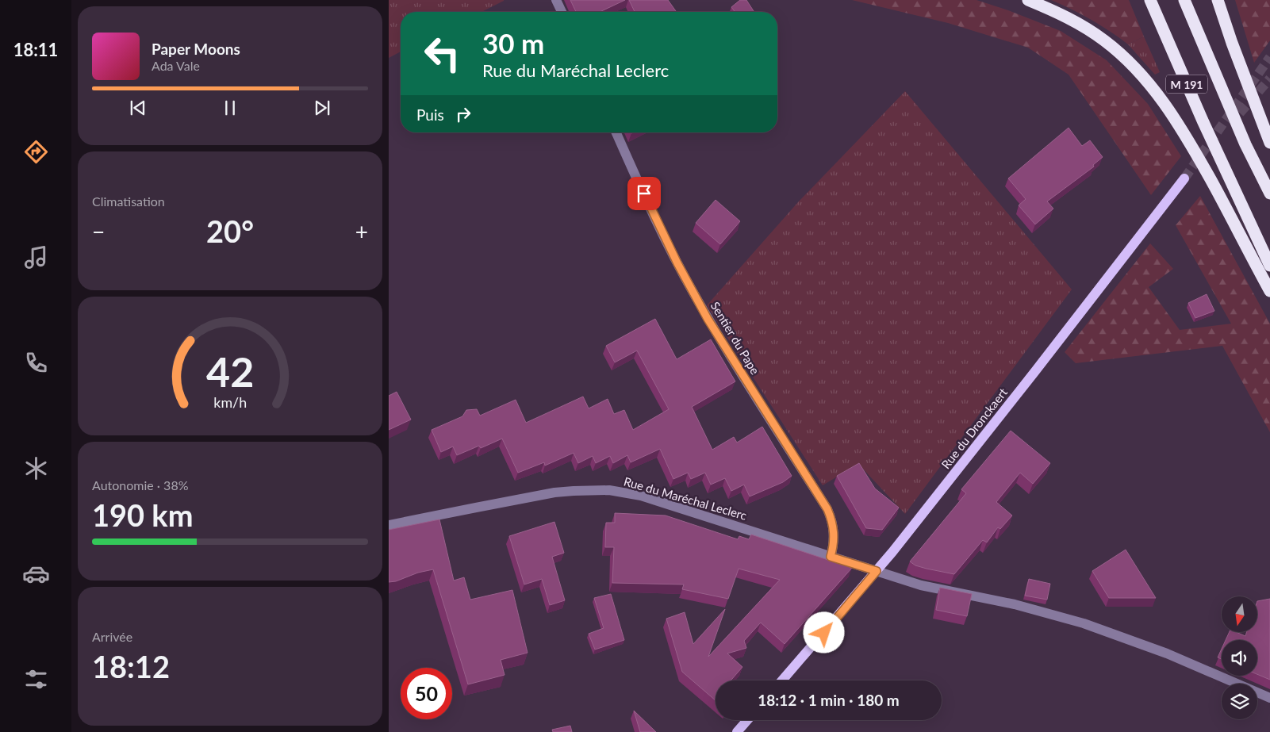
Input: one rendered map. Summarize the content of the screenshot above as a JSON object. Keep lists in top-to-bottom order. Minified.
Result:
{"streets":{"highway":["M 191"],"main road":["Rue du Dronckaert"],"street":["Sentier du Pape","Rue du Maréchal Leclerc"]},"crossings":[["Sentier du Pape","Rue du Maréchal Leclerc"],["Rue du Dronckaert","Rue du Maréchal Leclerc"]],"north":"bottom","page":{"tabs":"18:11","turn":["30 m","Rue du Maréchal Leclerc"],"song":["Paper Moons","Ada Vale"],"then":"Puis","tile":["Climatisation",["Autonomie · 38%","190 km"],["Arrivée","18:12"]],"heat":["−","20°","+"],"limit":"50","trip":"18:12 · 1 min · 180 m","gauge":["42","km/h"]}}
